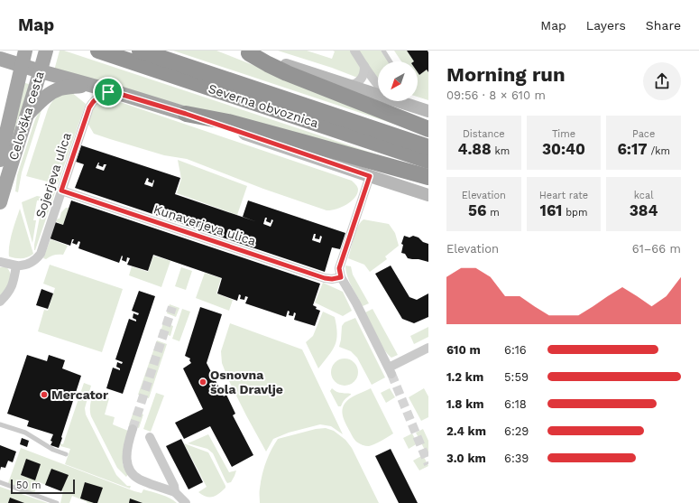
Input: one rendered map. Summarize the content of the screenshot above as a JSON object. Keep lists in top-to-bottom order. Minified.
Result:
{"streets":{"highway":["Severna obvoznica"],"main road":["Celovška cesta"],"street":["Sojerjeva ulica","Kunaverjeva ulica"]},"crossings":[["Sojerjeva ulica","Kunaverjeva ulica"]],"places":["Osnovna šola Dravlje","Mercator"],"scale_bar":"50 m","north":"bottom left","page":{"header":"Map","nav":["Map","Layers","Share"],"heading":["Morning run","09:56 · 8 × 610 m"],"stats":[["Distance","4.88 km"],["Time","30:40"],["Pace","6:17 /km"],["Elevation","56 m"],["Heart rate","161 bpm"],["kcal","384"]],"chart":["Elevation","61–66 m"],"list":[{"name":"610 m","note":"6:16"},{"name":"1.2 km","note":"5:59"},{"name":"1.8 km","note":"6:18"},{"name":"2.4 km","note":"6:29"},{"name":"3.0 km","note":"6:39"}],"scale":"50 m"}}
